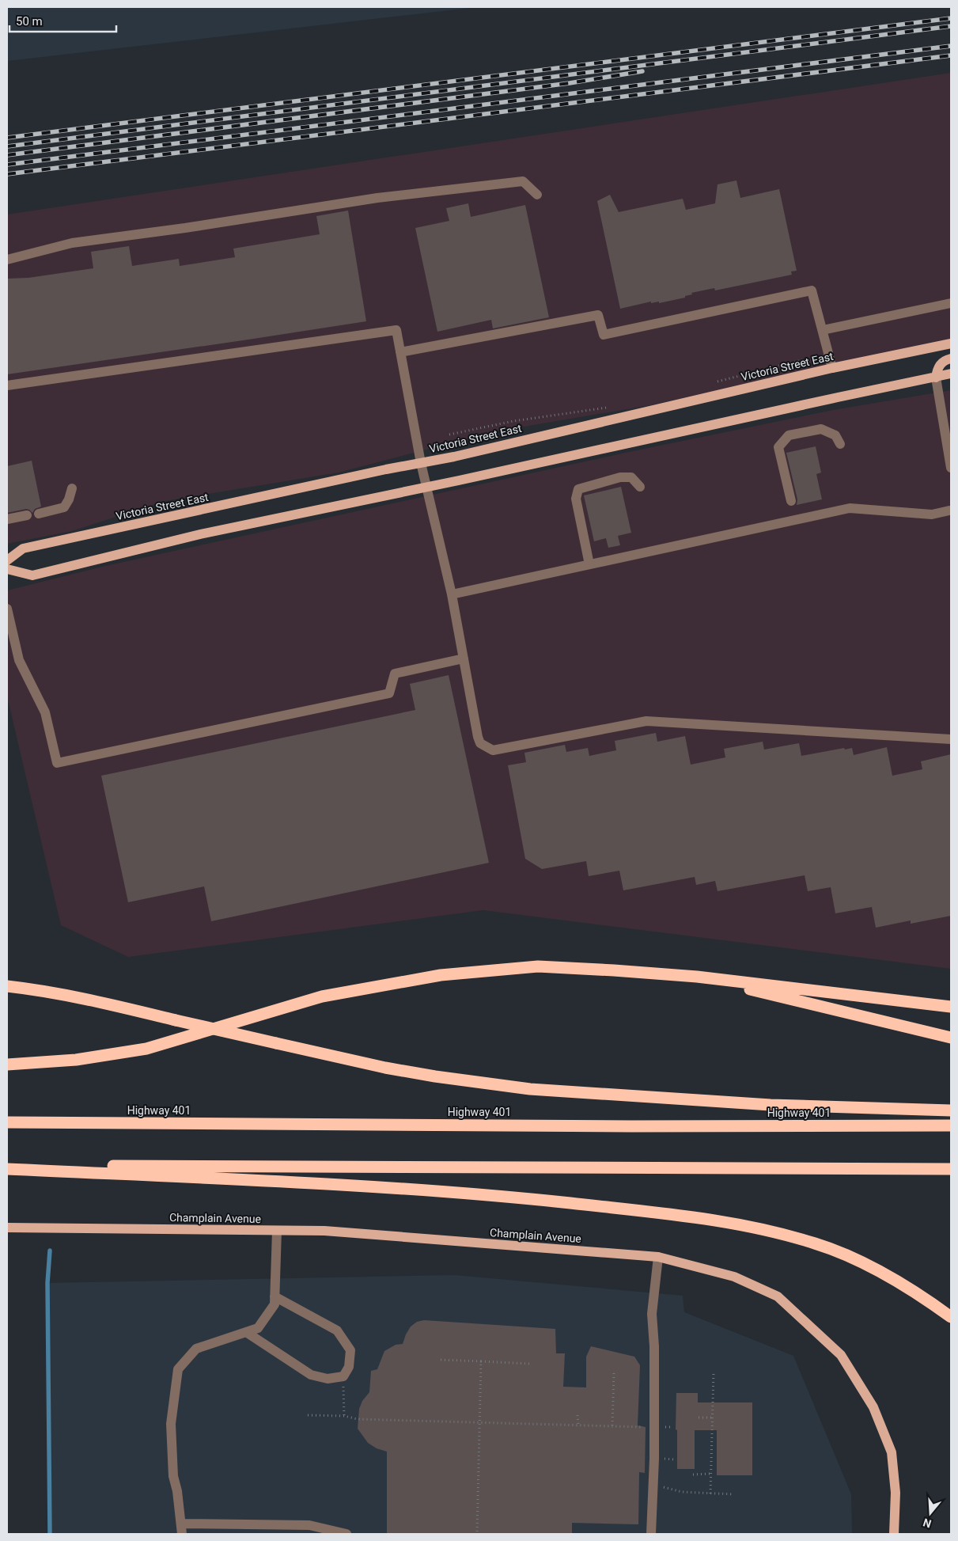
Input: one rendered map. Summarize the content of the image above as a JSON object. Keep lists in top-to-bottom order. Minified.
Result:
{"streets":{"highway":["Highway 401"],"main road":["Victoria Street East","Champlain Avenue"]},"scale_bar":"50 m","north":"bottom"}
